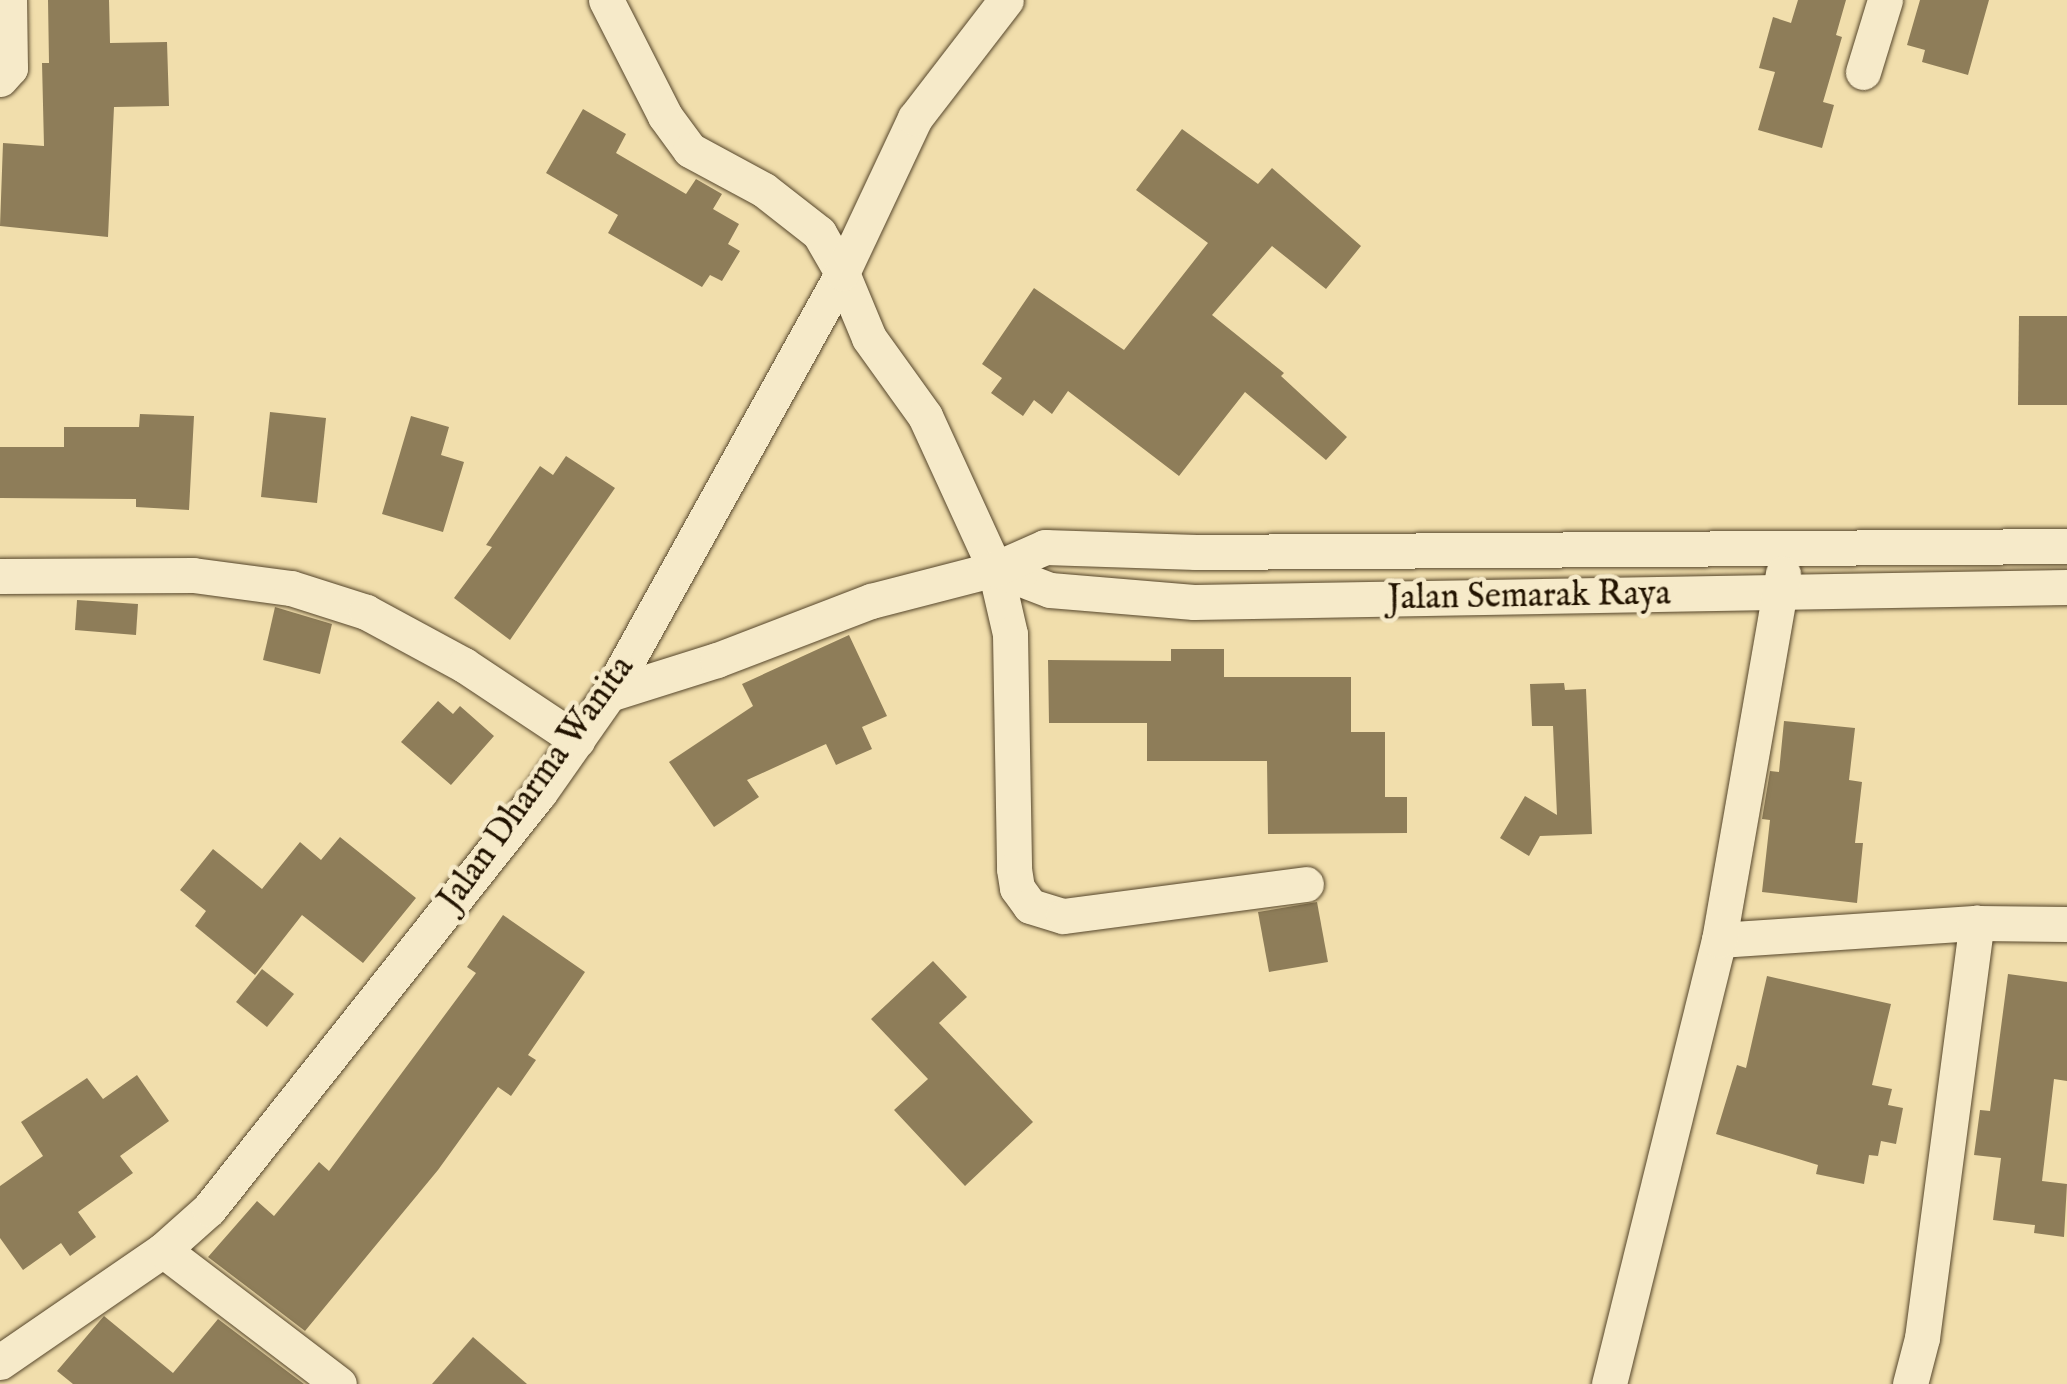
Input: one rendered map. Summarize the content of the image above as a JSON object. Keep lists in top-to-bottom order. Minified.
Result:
{"streets":{"street":["Jalan Semarak Raya","Jalan Dharma Wanita"]},"crossings":[["Jalan Semarak Raya","Jalan Dharma Wanita"]]}
